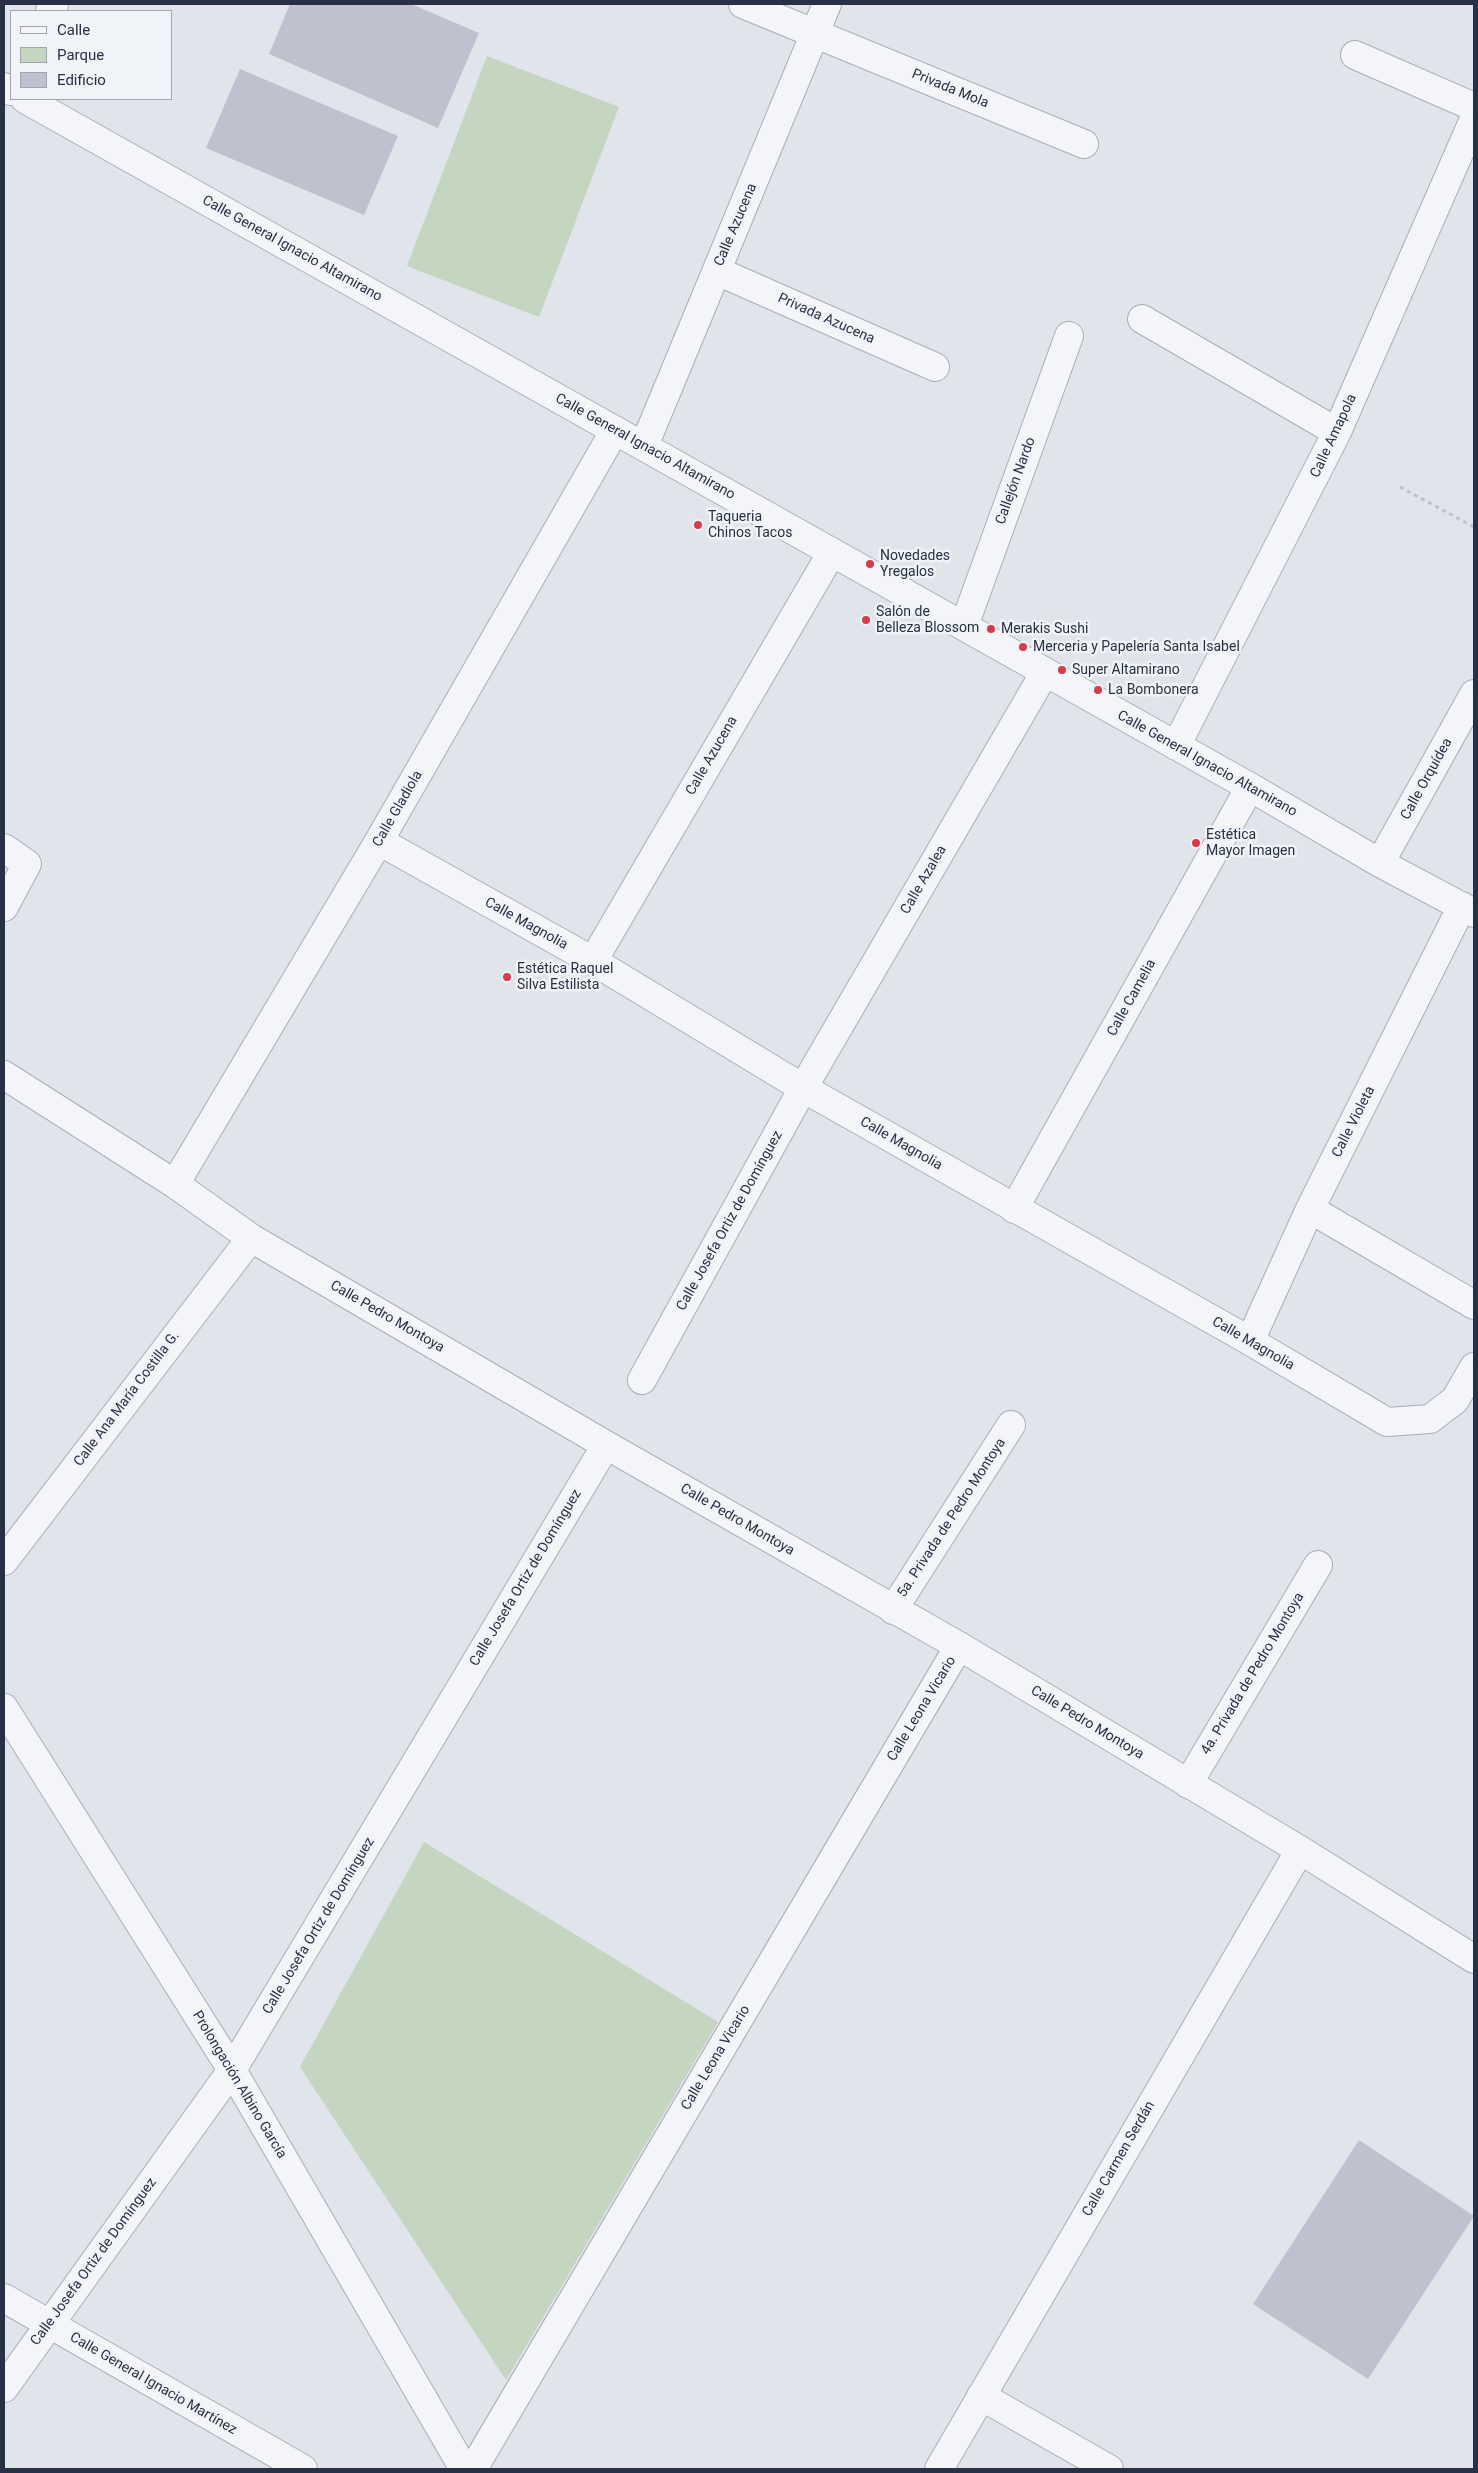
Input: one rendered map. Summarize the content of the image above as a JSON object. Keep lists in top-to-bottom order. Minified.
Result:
{"streets":{"street":["Privada Mola","Calle Azucena","Calle General Ignacio Altamirano","Privada Azucena","Calle Amapola","Callejón Nardo","Calle Orquídea","Calle Gladiola","Calle Azalea","Calle Magnolia","Calle Camelia","Calle Violeta","Calle Josefa Ortiz de Domínguez","Calle Pedro Montoya","Calle Ana María Costilla G.","5a. Privada de Pedro Montoya","4a. Privada de Pedro Montoya","Calle Leona Vicario","Prolongación Albino García","Calle Carmen Serdán","Calle General Ignacio Martínez"]},"crossings":[["Privada Mola","Calle Azucena"],["Calle Azucena","Calle General Ignacio Altamirano"],["Calle Azucena","Privada Azucena"],["Calle Azucena","Calle Magnolia"],["Calle General Ignacio Altamirano","Calle Amapola"],["Calle General Ignacio Altamirano","Callejón Nardo"],["Calle General Ignacio Altamirano","Calle Orquídea"],["Calle General Ignacio Altamirano","Calle Gladiola"],["Calle General Ignacio Altamirano","Calle Azalea"],["Calle General Ignacio Altamirano","Calle Camelia"],["Calle General Ignacio Altamirano","Calle Violeta"],["Calle Gladiola","Calle Magnolia"],["Calle Gladiola","Calle Pedro Montoya"],["Calle Azalea","Calle Magnolia"],["Calle Azalea","Calle Josefa Ortiz de Domínguez"],["Calle Magnolia","Calle Camelia"],["Calle Magnolia","Calle Violeta"],["Calle Magnolia","Calle Josefa Ortiz de Domínguez"],["Calle Josefa Ortiz de Domínguez","Calle Pedro Montoya"],["Calle Josefa Ortiz de Domínguez","Prolongación Albino García"],["Calle Josefa Ortiz de Domínguez","Calle General Ignacio Martínez"],["Calle Pedro Montoya","Calle Ana María Costilla G."],["Calle Pedro Montoya","5a. Privada de Pedro Montoya"],["Calle Pedro Montoya","4a. Privada de Pedro Montoya"],["Calle Pedro Montoya","Calle Leona Vicario"],["Calle Pedro Montoya","Calle Carmen Serdán"]],"places":["Taqueria Chinos Tacos","Novedades Yregalos","Salón de Belleza Blossom","Merakis Sushi","Merceria y Papelería Santa Isabel","Super Altamirano","La Bombonera","Estética Mayor Imagen","Estética Raquel Silva Estilista"],"legend":["Calle","Parque","Edificio"]}
